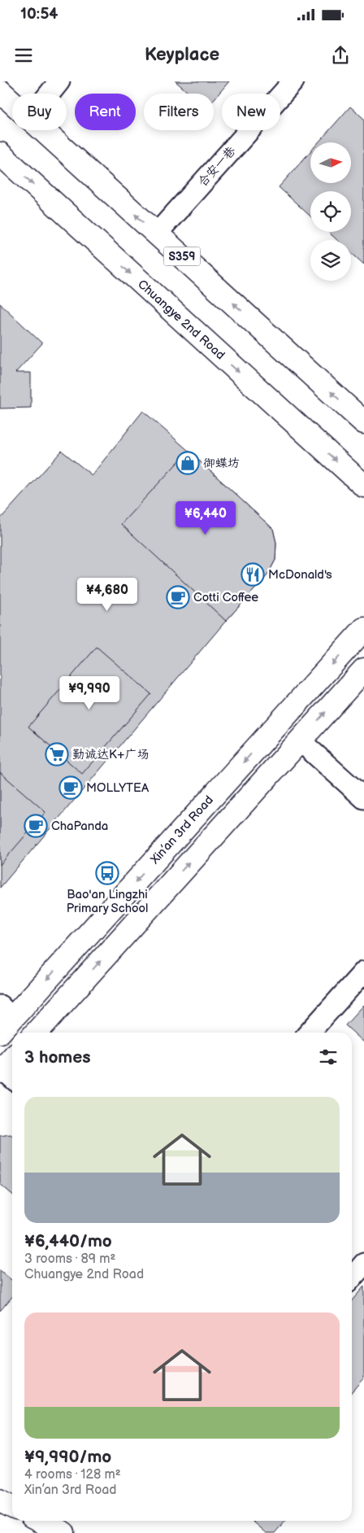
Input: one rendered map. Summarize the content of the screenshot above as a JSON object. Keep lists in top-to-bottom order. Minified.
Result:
{"streets":{"main road":["S359","Chuangye 2nd Road","Xin’an 3rd Road"],"street":["合安一巷"]},"crossings":[["合安一巷","S359"]],"places":{"shop":["御蝶坊"],"restaurant":["McDonald's"],"cafe":["Cotti Coffee","MOLLYTEA","ChaPanda"],"supermarket":["勤诚达K+广场"],"bus stop":["Bao'an Lingzhi Primary School"]},"north":"right","page":{"status":"10:54","header":"Keyplace","chip":["Buy","Rent","Filters","New"],"price":["¥6,440","¥4,680","¥9,990"],"heading":"3 homes","list":[{"name":"¥6,440/mo","note":"3 rooms · 89 m² · Chuangye 2nd Road"},{"name":"¥9,990/mo","note":"4 rooms · 128 m² · Xin’an 3rd Road"}]}}
